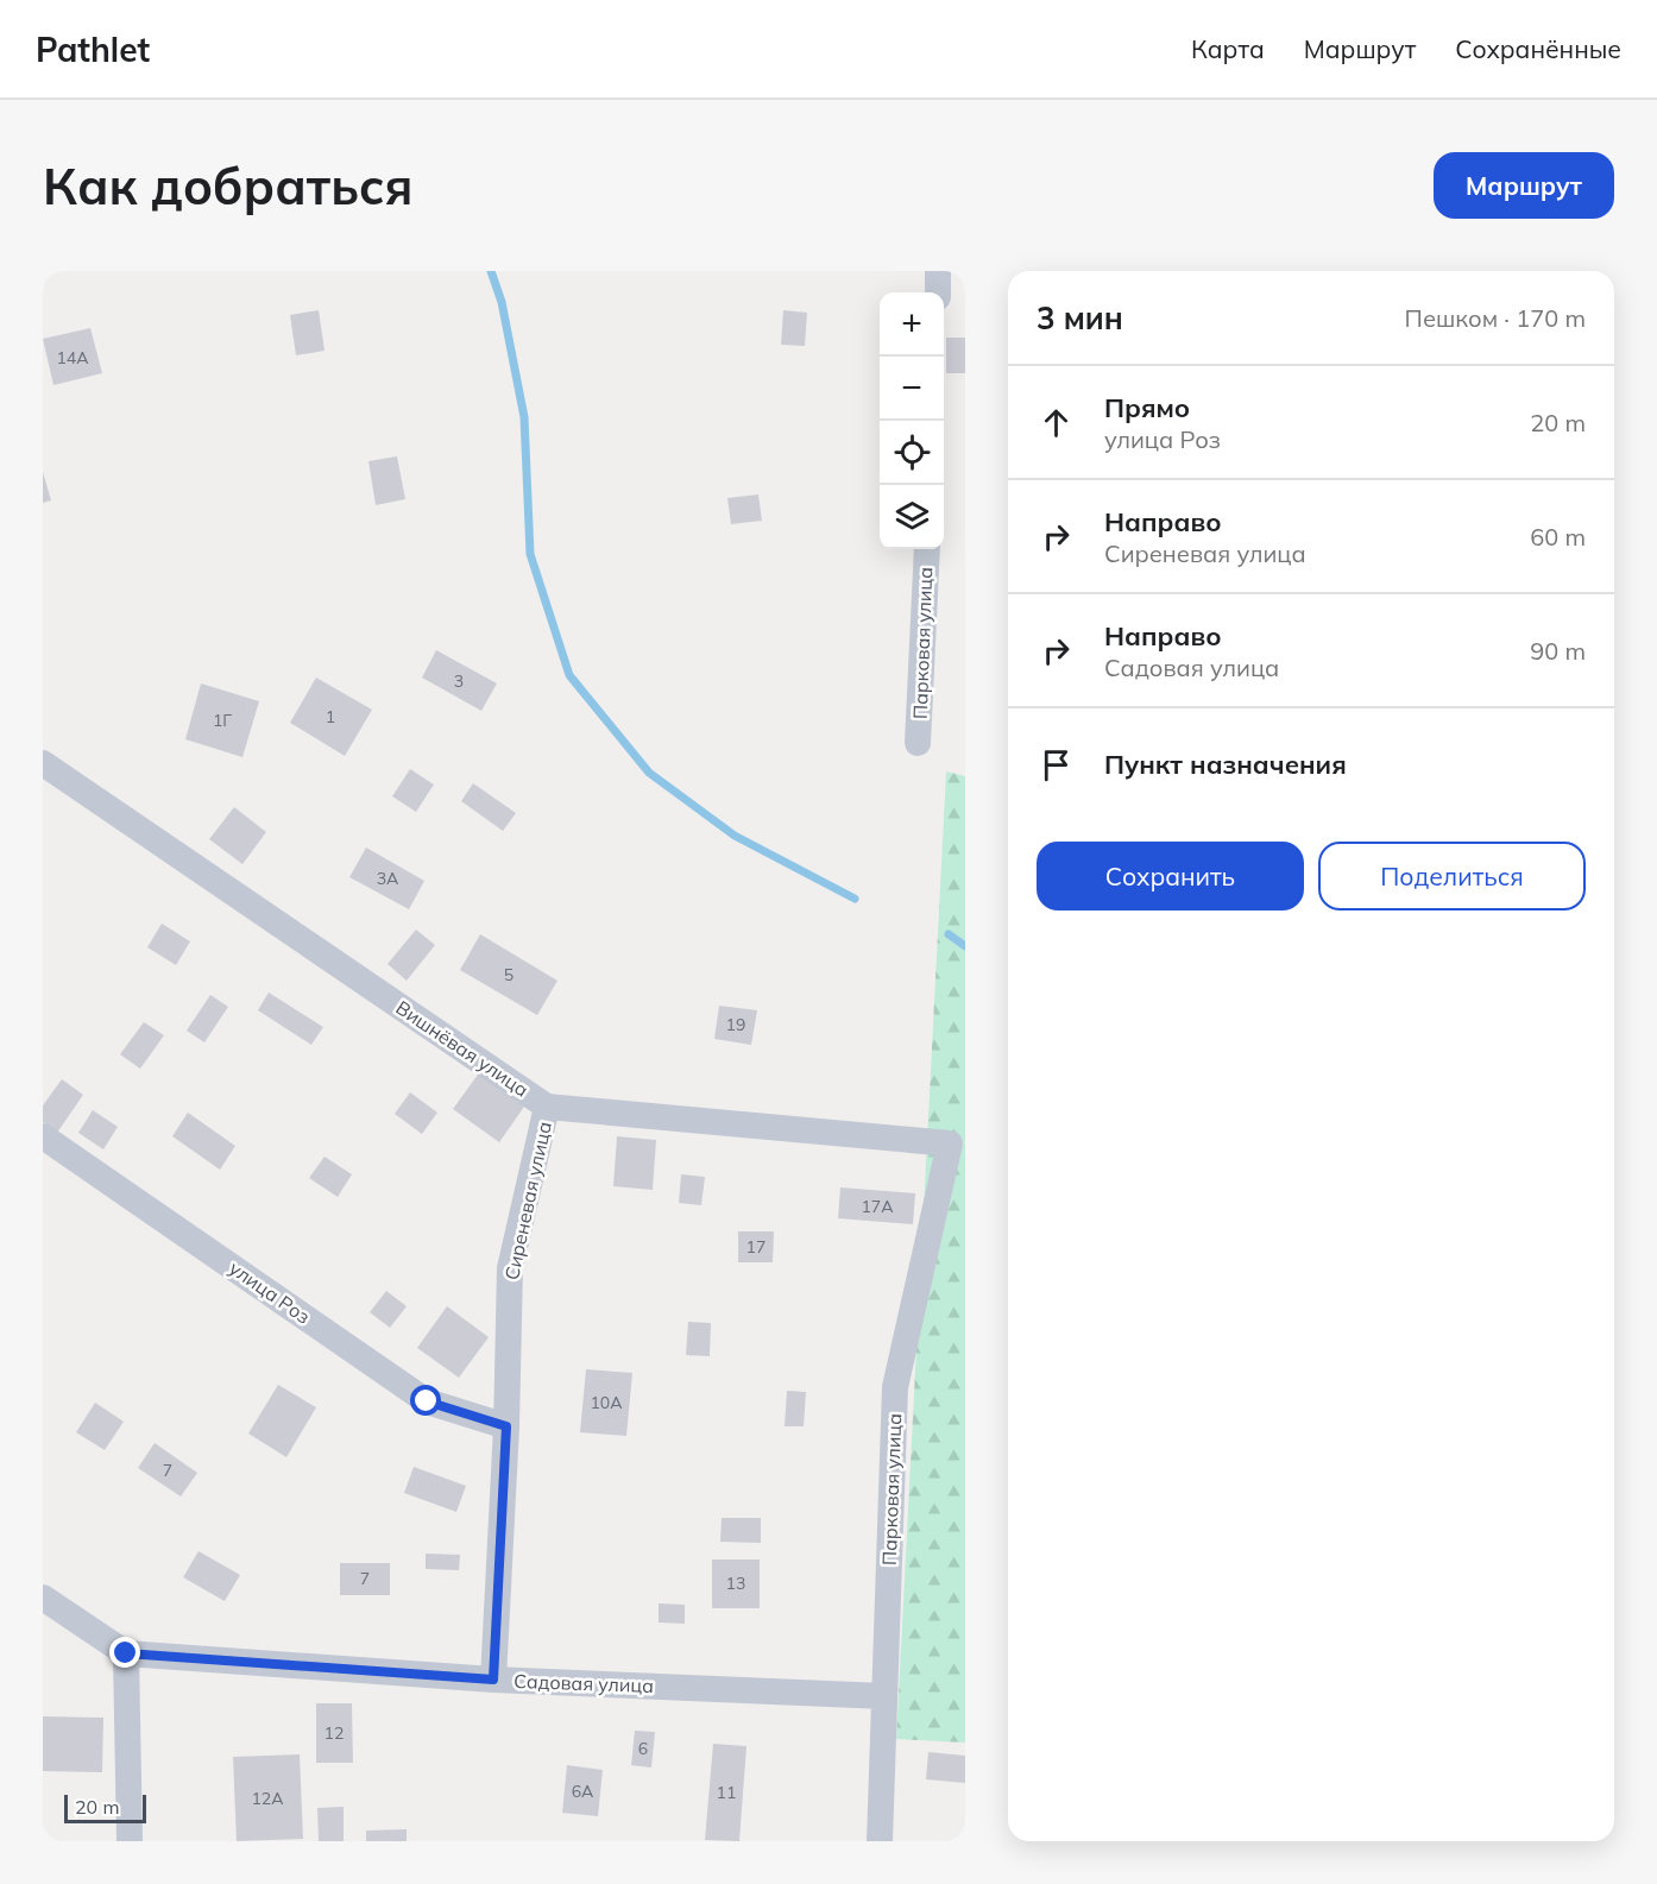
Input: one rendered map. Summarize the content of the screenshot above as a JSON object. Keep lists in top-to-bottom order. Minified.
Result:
{"streets":{"street":["Парковая улица","Вишнёвая улица","Сиреневая улица","улица Роз","Садовая улица"]},"crossings":[["Парковая улица","Вишнёвая улица"],["Парковая улица","Садовая улица"],["Вишнёвая улица","Сиреневая улица"],["Сиреневая улица","улица Роз"],["Сиреневая улица","Садовая улица"]],"house_numbers":["14А","3","1","1Г","3А","5","19","17А","17","10А","7","7","13","12","6","6А","11","12А"],"scale_bar":"20 m","page":{"header":"Pathlet","nav":["Карта","Маршрут","Сохранённые"],"buttons":["Маршрут",["Сохранить","Поделиться"]],"title":"Как добраться","heading":["3 мин","Пешком · 170 m"],"map_buttons":["+","−"],"list":[["Прямо","улица Роз","20 m"],["Направо","Сиреневая улица","60 m"],["Направо","Садовая улица","90 m"],"Пункт назначения"],"scale":"20 m"}}
